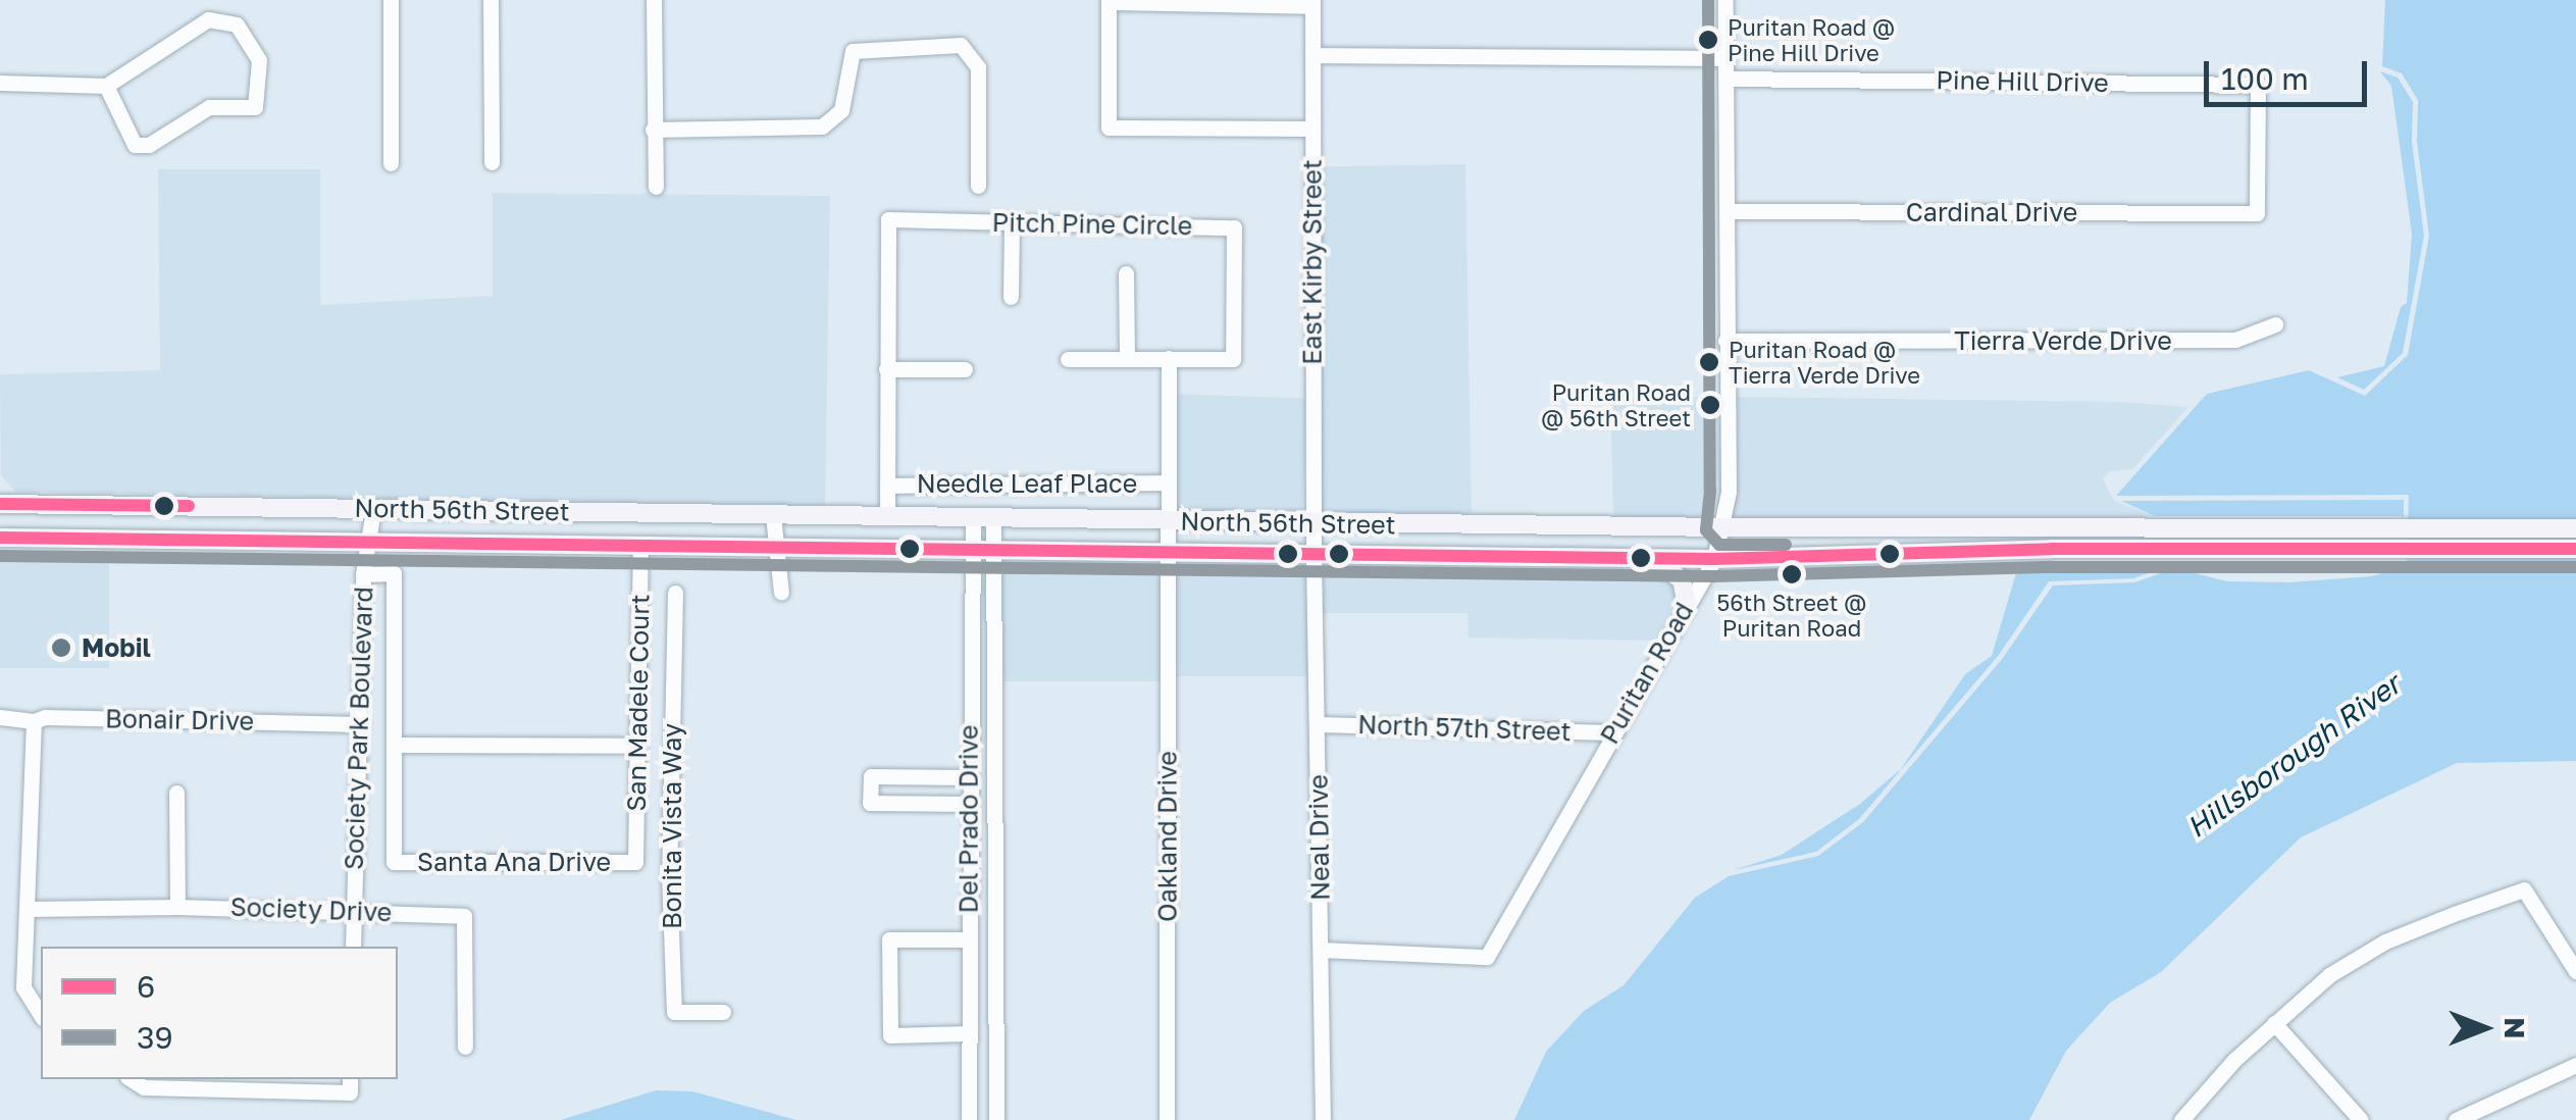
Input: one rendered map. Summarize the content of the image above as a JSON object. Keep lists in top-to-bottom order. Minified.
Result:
{"streets":{"main road":["North 56th Street"],"street":["Pine Hill Drive","Cardinal Drive","Pitch Pine Circle","East Kirby Street","Tierra Verde Drive","Needle Leaf Place","Puritan Road","San Madele Court","Bonair Drive","Society Park Boulevard","North 57th Street","Del Prado Drive","Bonita Vista Way","Oakland Drive","Neal Drive","Santa Ana Drive","Society Drive"]},"crossings":[["Pine Hill Drive","Cardinal Drive"],["Pine Hill Drive","Puritan Road"],["Cardinal Drive","Puritan Road"],["Pitch Pine Circle","Needle Leaf Place"],["Pitch Pine Circle","North 56th Street"],["East Kirby Street","North 56th Street"],["East Kirby Street","Neal Drive"],["Tierra Verde Drive","Puritan Road"],["North 56th Street","Puritan Road"],["North 56th Street","San Madele Court"],["North 56th Street","Society Park Boulevard"],["North 56th Street","Del Prado Drive"],["North 56th Street","Oakland Drive"],["North 56th Street","Neal Drive"],["Puritan Road","North 57th Street"],["Puritan Road","Neal Drive"],["San Madele Court","Santa Ana Drive"],["Bonair Drive","Society Park Boulevard"],["Society Park Boulevard","Society Drive"],["North 57th Street","Neal Drive"]],"water":["Hillsborough River"],"places":["Puritan Road @ Pine Hill Drive","Puritan Road @ Tierra Verde Drive","Puritan Road @ 56th Street","56th Street @ Puritan Road","Mobil"],"lines":["transit line 39","transit line 6"],"legend":["6","39"],"scale_bar":"100 m","north":"right"}
